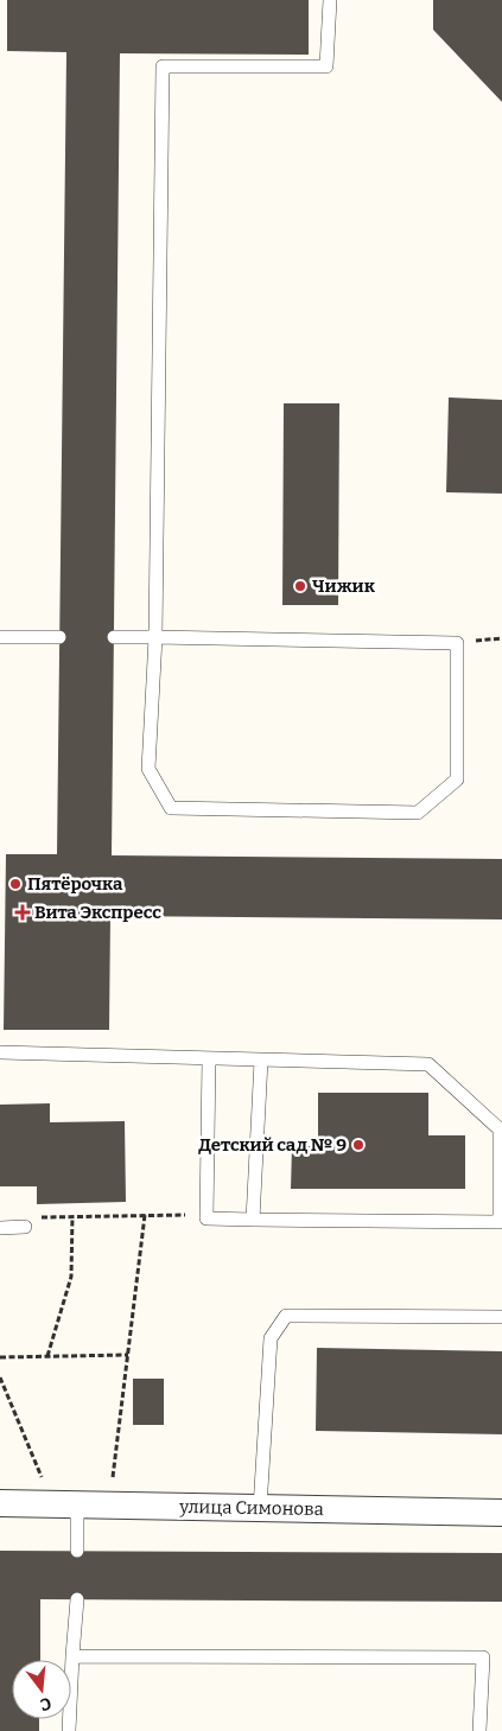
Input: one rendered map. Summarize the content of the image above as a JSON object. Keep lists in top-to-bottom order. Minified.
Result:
{"streets":{"street":["улица Симонова"]},"places":{"other":["Чижик","Пятёрочка","Детский сад № 9"],"health":["Вита Экспресс"]},"north":"bottom"}
